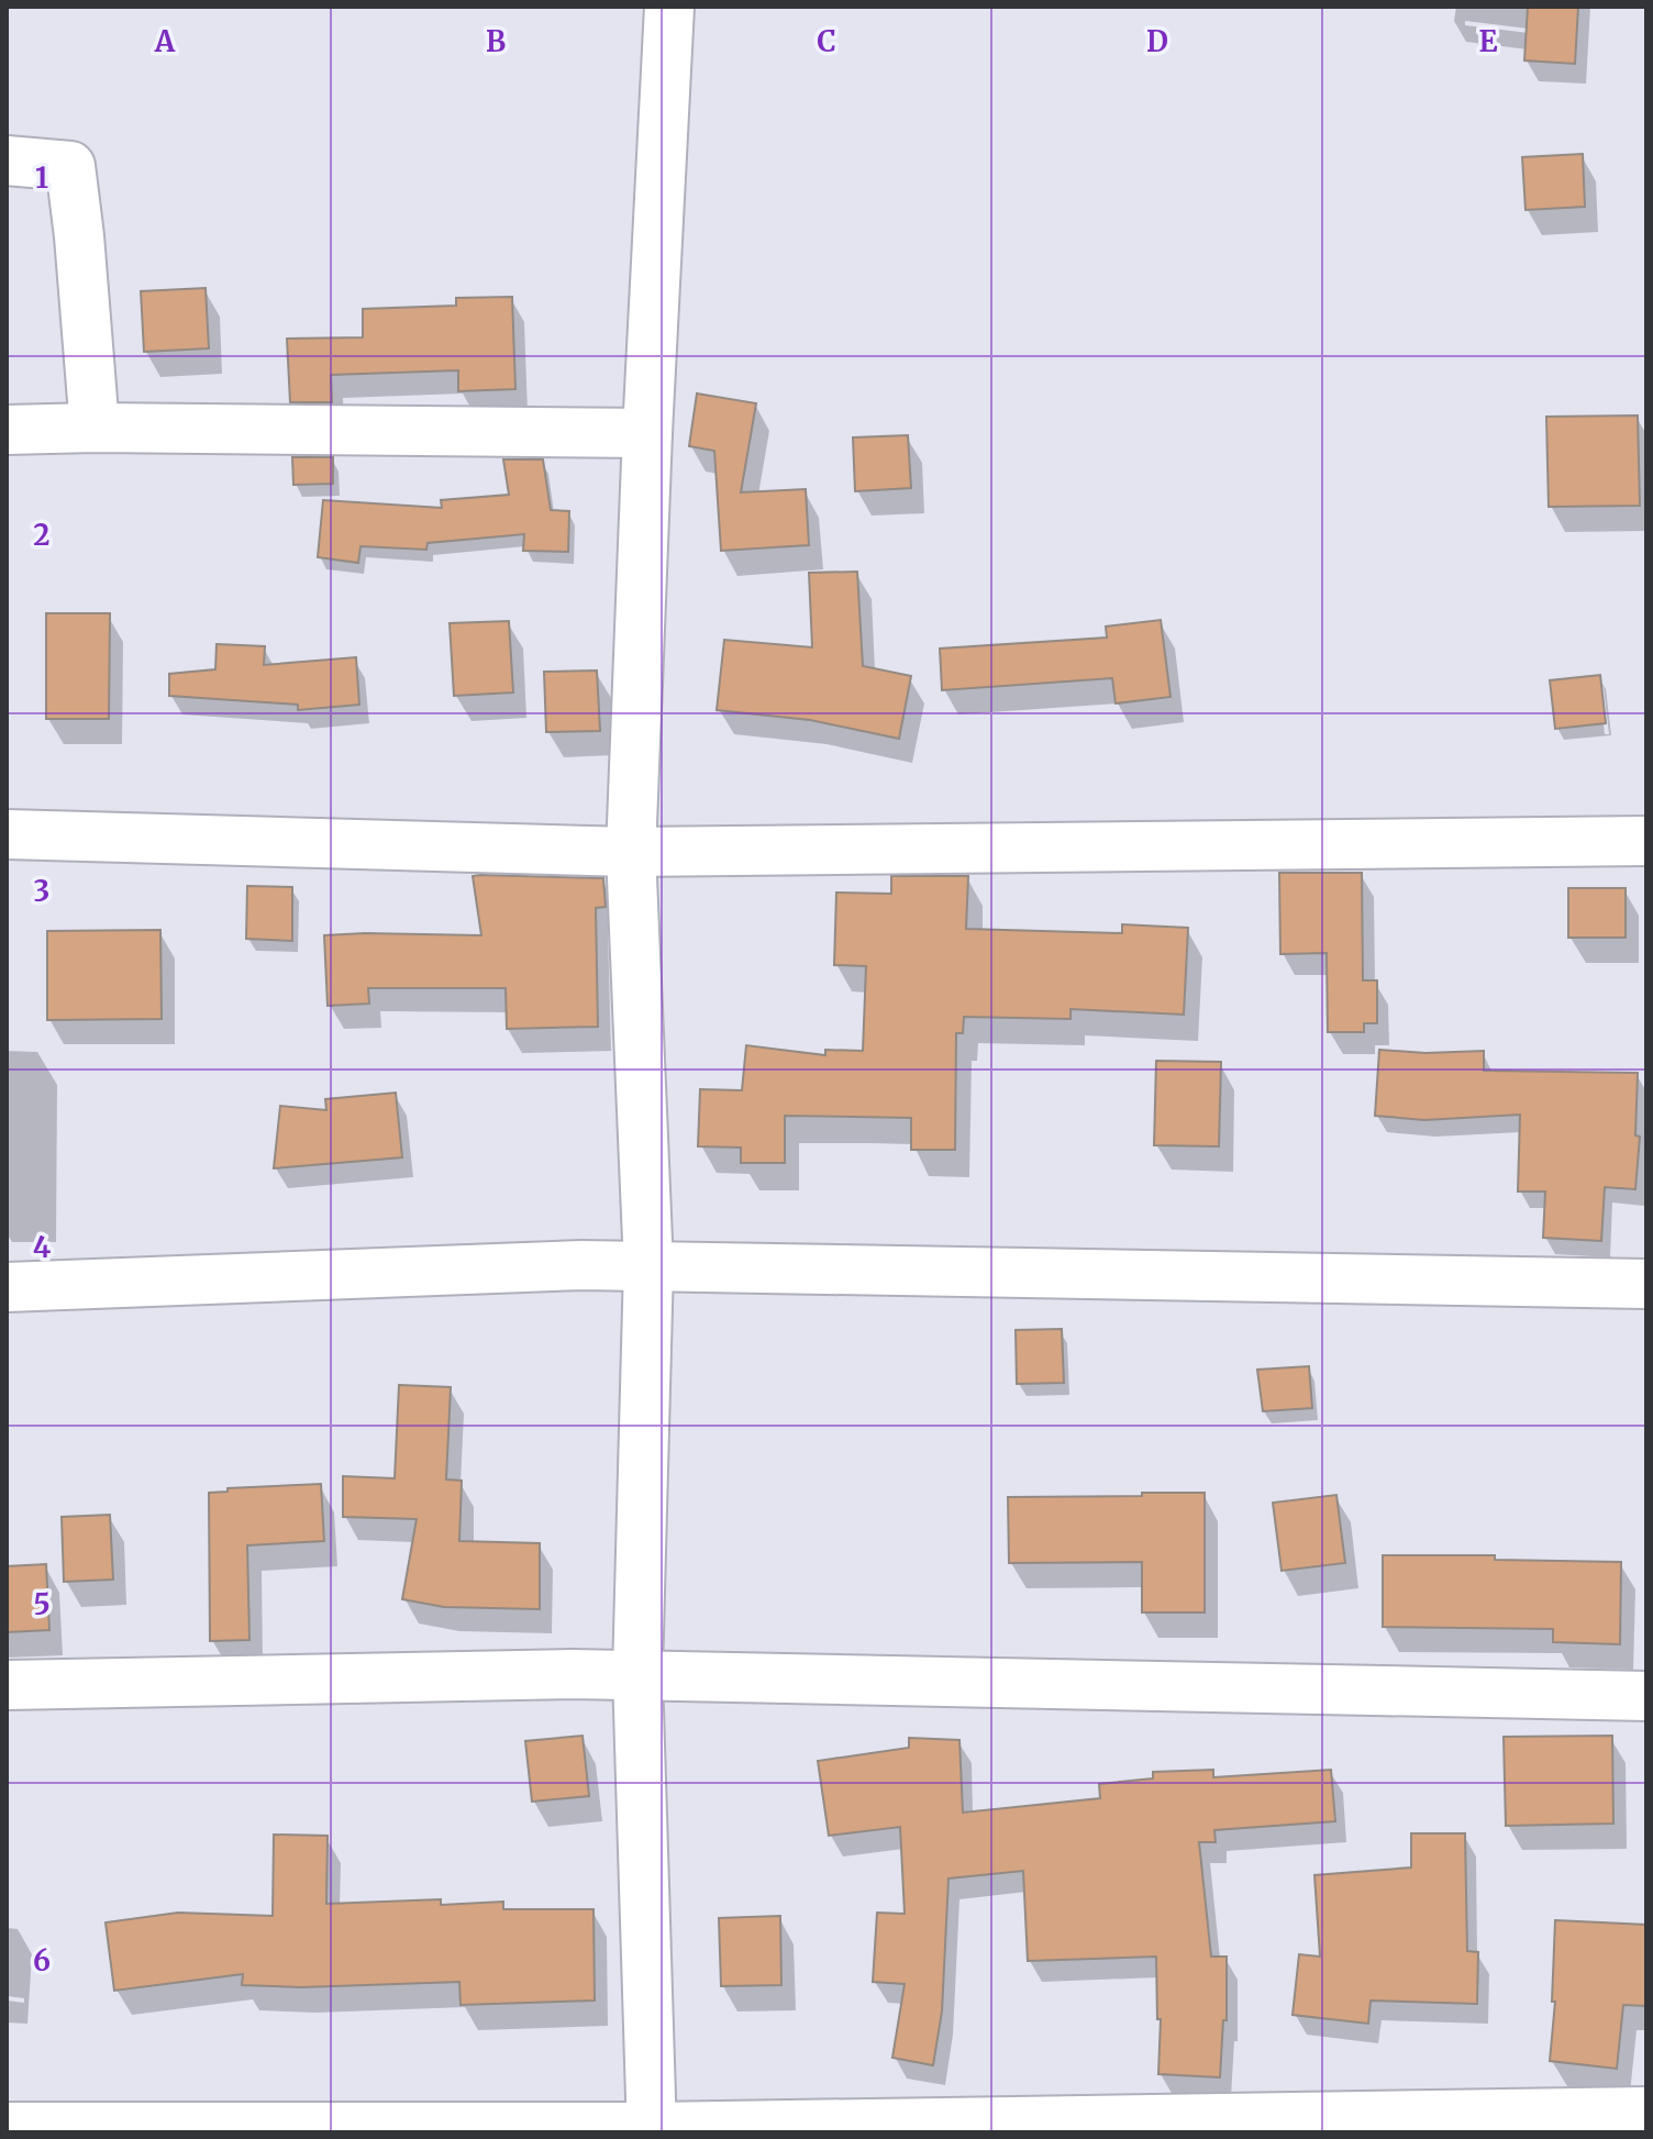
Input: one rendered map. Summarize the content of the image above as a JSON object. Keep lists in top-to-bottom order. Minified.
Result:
{"grid":{"columns":["A","B","C","D","E"],"rows":["1","2","3","4","5","6"]}}
